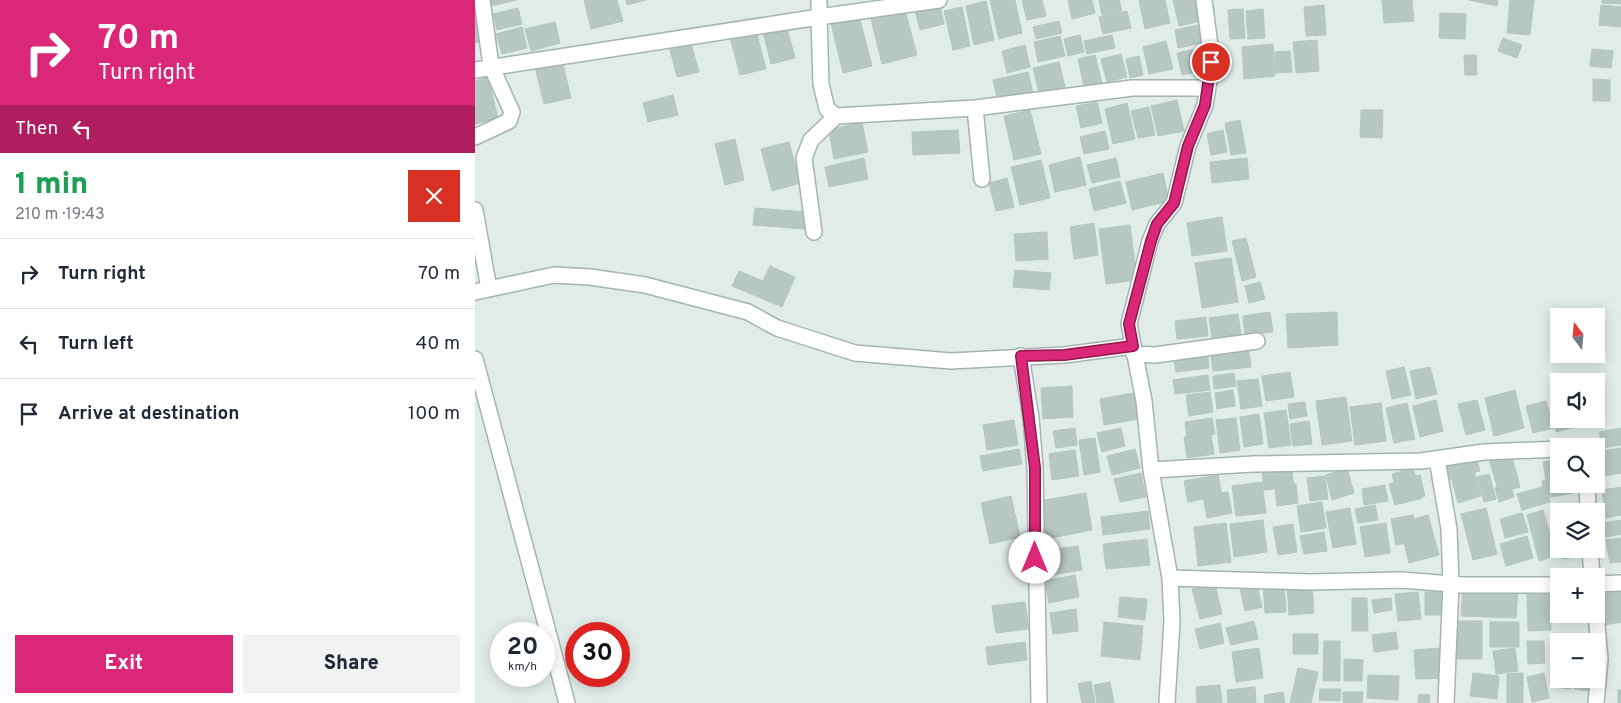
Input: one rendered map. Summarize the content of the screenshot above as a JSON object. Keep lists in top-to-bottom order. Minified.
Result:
{"north":"top","page":{"turn":["70 m","Turn right"],"then":"Then","heading":["1 min","210 m · 19:43"],"list":[{"name":"Turn right","value":"70 m"},{"name":"Turn left","value":"40 m"},{"name":"Arrive at destination","value":"100 m"}],"map_buttons":["+","−"],"speed":"20 km/h","limit":"30","buttons":["Exit","Share"]}}
